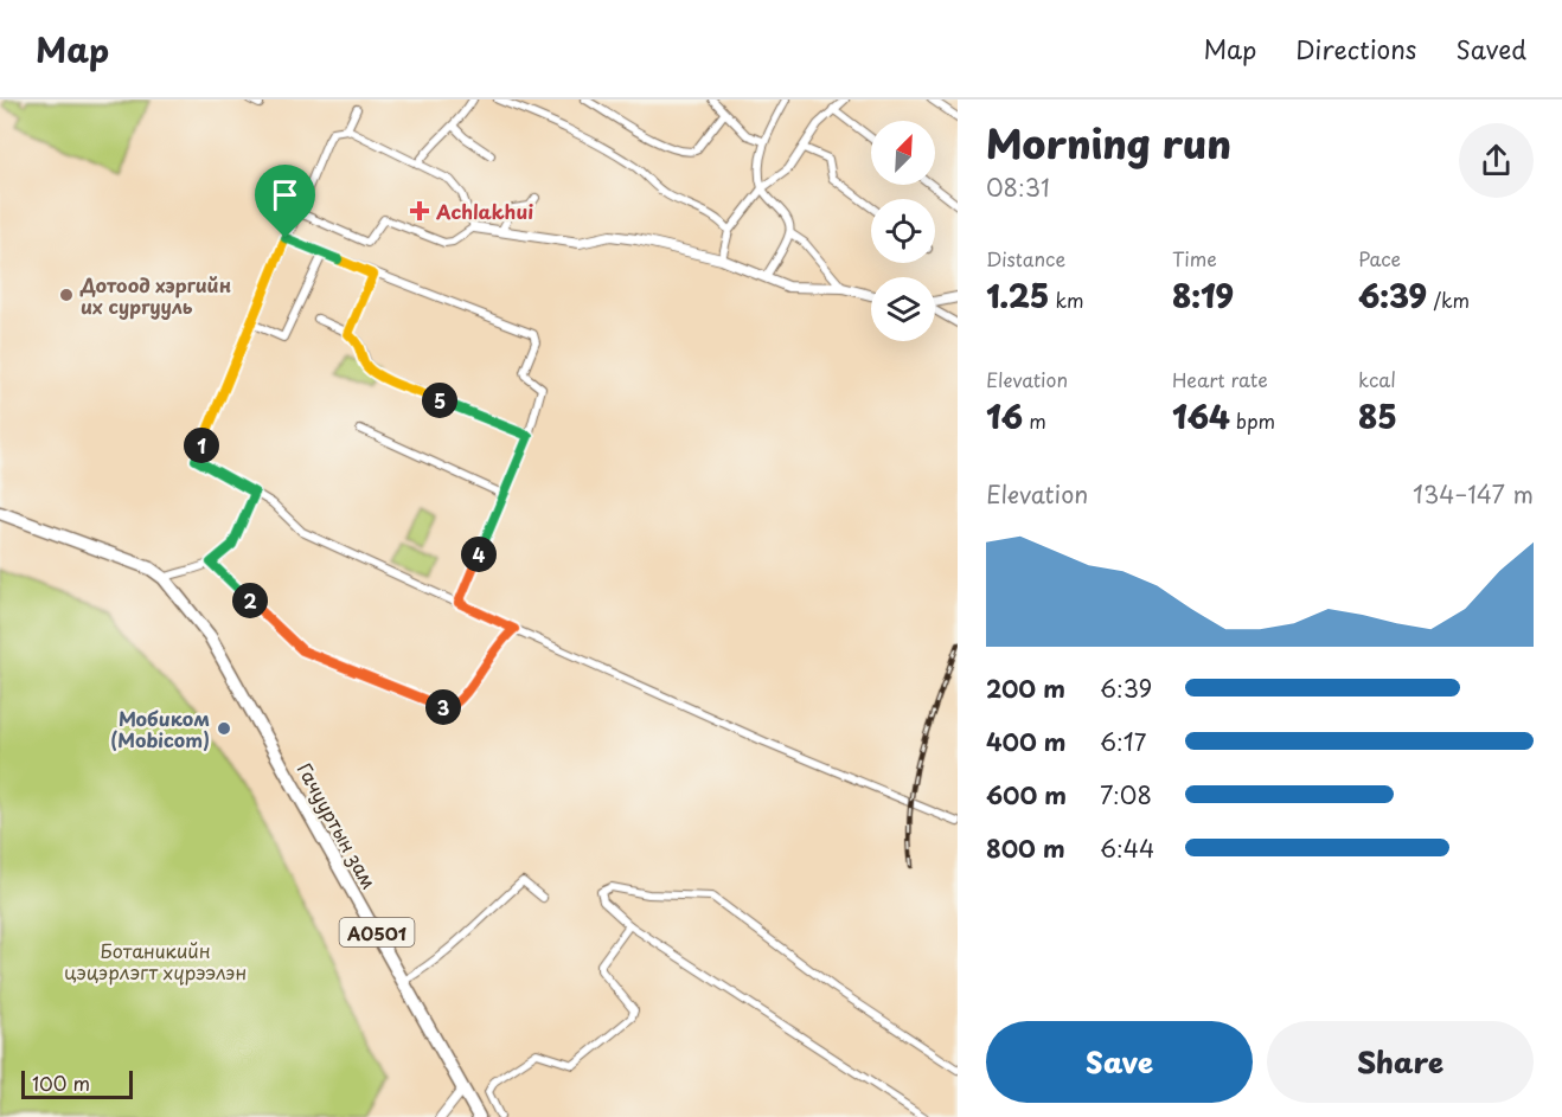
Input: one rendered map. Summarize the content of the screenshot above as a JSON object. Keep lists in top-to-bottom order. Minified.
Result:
{"streets":{"highway":["Гачууртын зам","A0501"]},"crossings":[["Гачууртын зам","A0501"]],"parks":["Ботаникийн цэцэрлэгт хүрээлэн"],"places":{"health":["Achlakhui"],"other":["Дотоод хэргийн их сургууль","Мобиком (Mobicom)"]},"scale_bar":"100 m","north":"top right","page":{"header":"Map","nav":["Map","Directions","Saved"],"heading":["Morning run","08:31"],"stats":[["Distance","1.25 km"],["Time","8:19"],["Pace","6:39 /km"],["Elevation","16 m"],["Heart rate","164 bpm"],["kcal","85"]],"pins":["5","1","4","2","3"],"chart":["Elevation","134–147 m"],"list":[{"name":"200 m","note":"6:39"},{"name":"400 m","note":"6:17"},{"name":"600 m","note":"7:08"},{"name":"800 m","note":"6:44"}],"buttons":["Save","Share"],"scale":"100 m"}}
